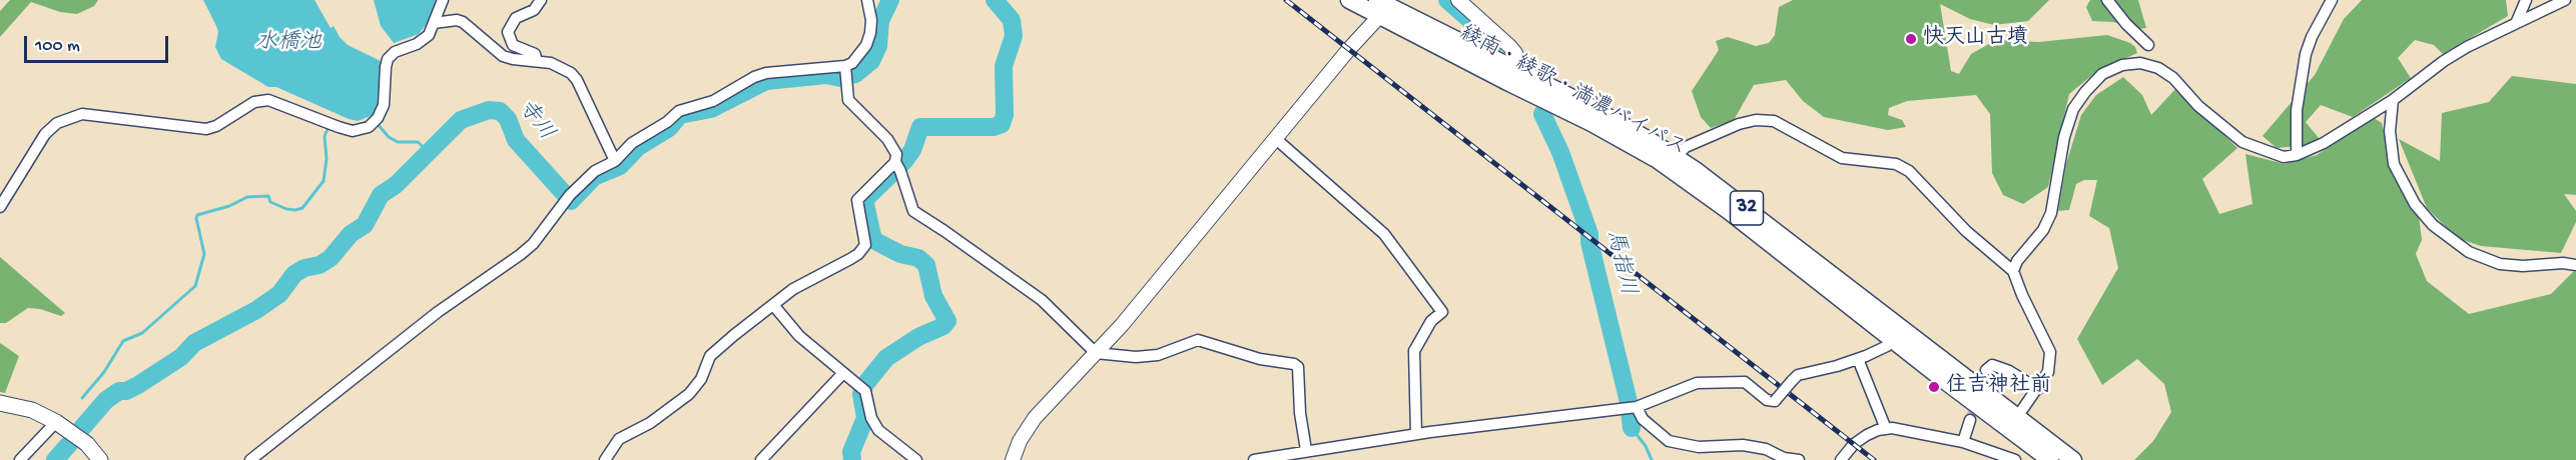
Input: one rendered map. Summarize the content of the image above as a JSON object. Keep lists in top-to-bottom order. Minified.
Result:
{"streets":{"highway":["綾南・綾歌・満濃バイパス","32"]},"water":["水橋池","寺川","馬指川"],"places":["快天山古墳","住吉神社前"],"scale_bar":"100 m"}
